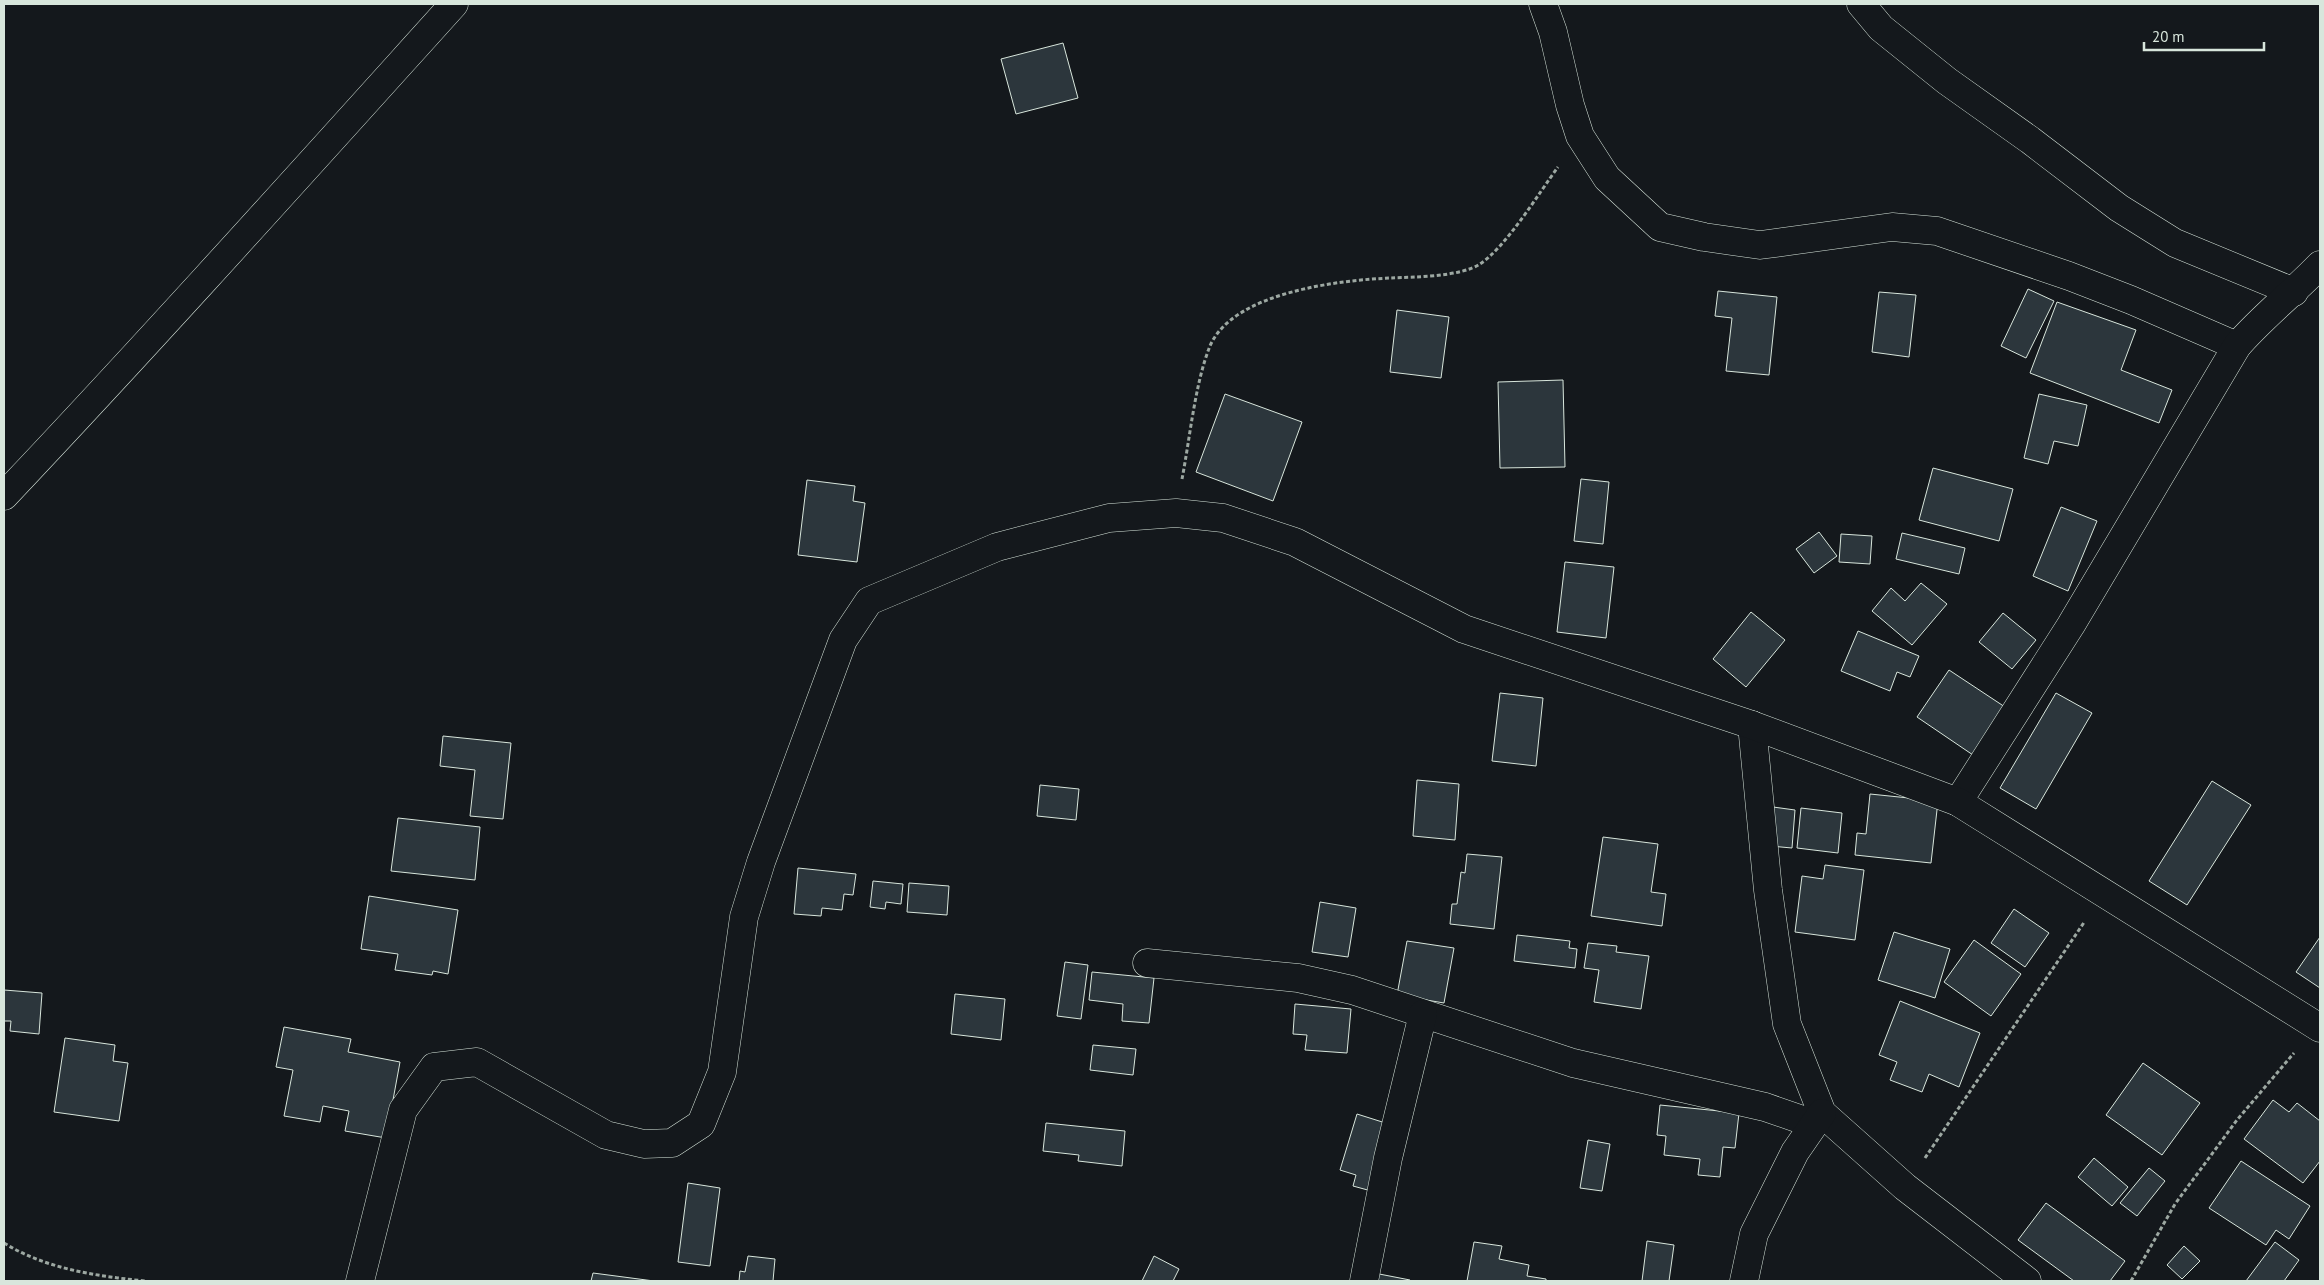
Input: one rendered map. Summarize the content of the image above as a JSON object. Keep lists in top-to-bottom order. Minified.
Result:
{"scale_bar":"20 m"}
